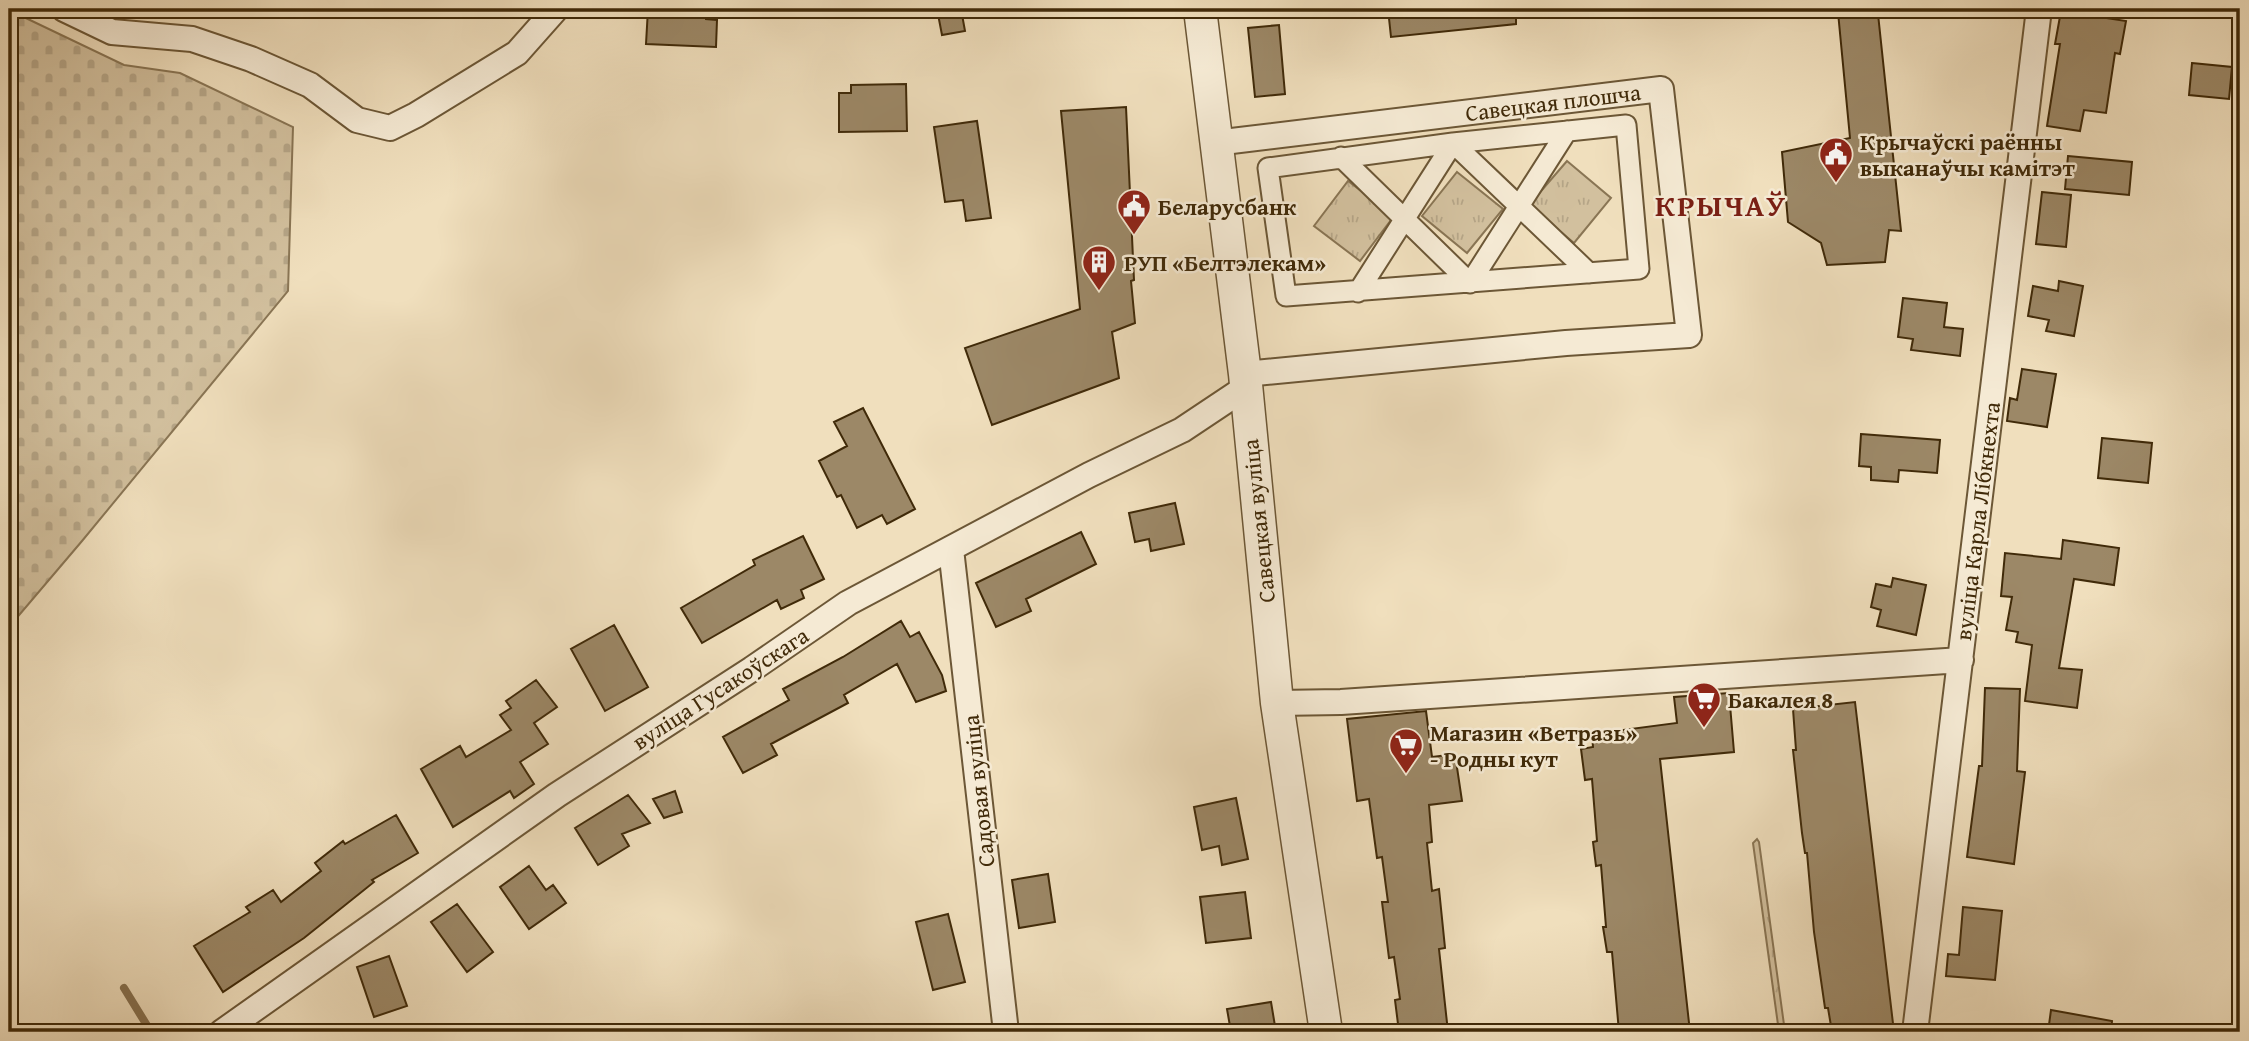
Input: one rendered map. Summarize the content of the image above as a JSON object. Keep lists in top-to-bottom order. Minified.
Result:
{"streets":{"street":["Савецкая плошча","Савецкая вуліца","вуліца Карла Лібкнехта","вуліца Гусакоўскага","Садовая вуліца"]},"crossings":[["Савецкая плошча","Савецкая вуліца"],["Савецкая плошча","вуліца Гусакоўскага"],["Савецкая вуліца","вуліца Гусакоўскага"],["вуліца Гусакоўскага","Садовая вуліца"]],"districts":["КРЫЧАЎ"],"places":{"public building":["Крычаўскі раённы выканаўчы камітэт","Беларусбанк"],"building":["РУП «Белтэлекам»"],"supermarket":["Бакалея 8","Магазин «Ветразь» - Родны кут"]}}
